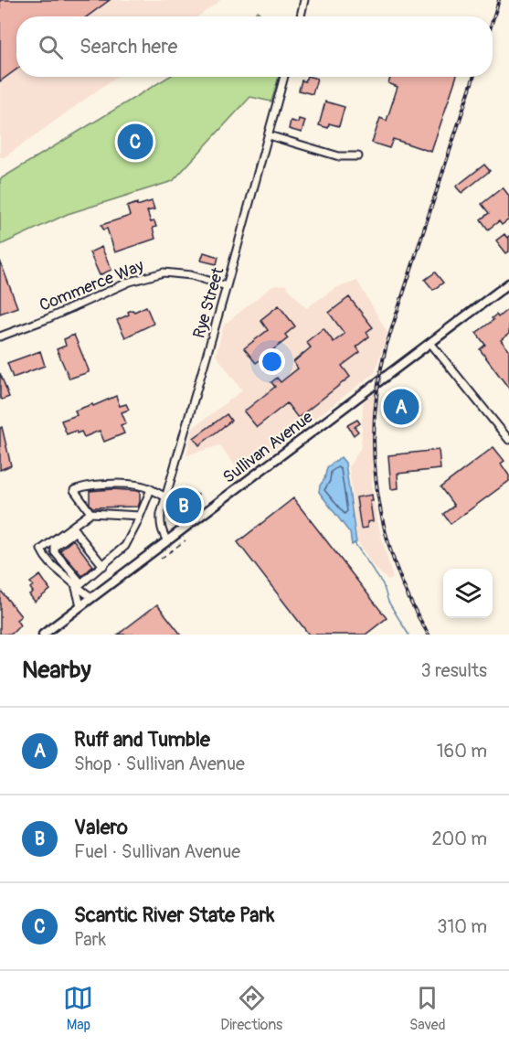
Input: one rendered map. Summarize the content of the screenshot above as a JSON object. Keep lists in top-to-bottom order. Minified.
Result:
{"streets":{"main road":["Sullivan Avenue"],"street":["Commerce Way","Rye Street"]},"crossings":[["Commerce Way","Rye Street"],["Rye Street","Sullivan Avenue"]],"page":{"search":"Search here","pins":["C","A","B"],"heading":["Nearby","3 results"],"list":[{"mark":"A","name":"Ruff and Tumble","note":"Shop · Sullivan Avenue","value":"160 m"},{"mark":"B","name":"Valero","note":"Fuel · Sullivan Avenue","value":"200 m"},{"mark":"C","name":"Scantic River State Park","note":"Park","value":"310 m"}],"nav":["Map","Directions","Saved"]}}
